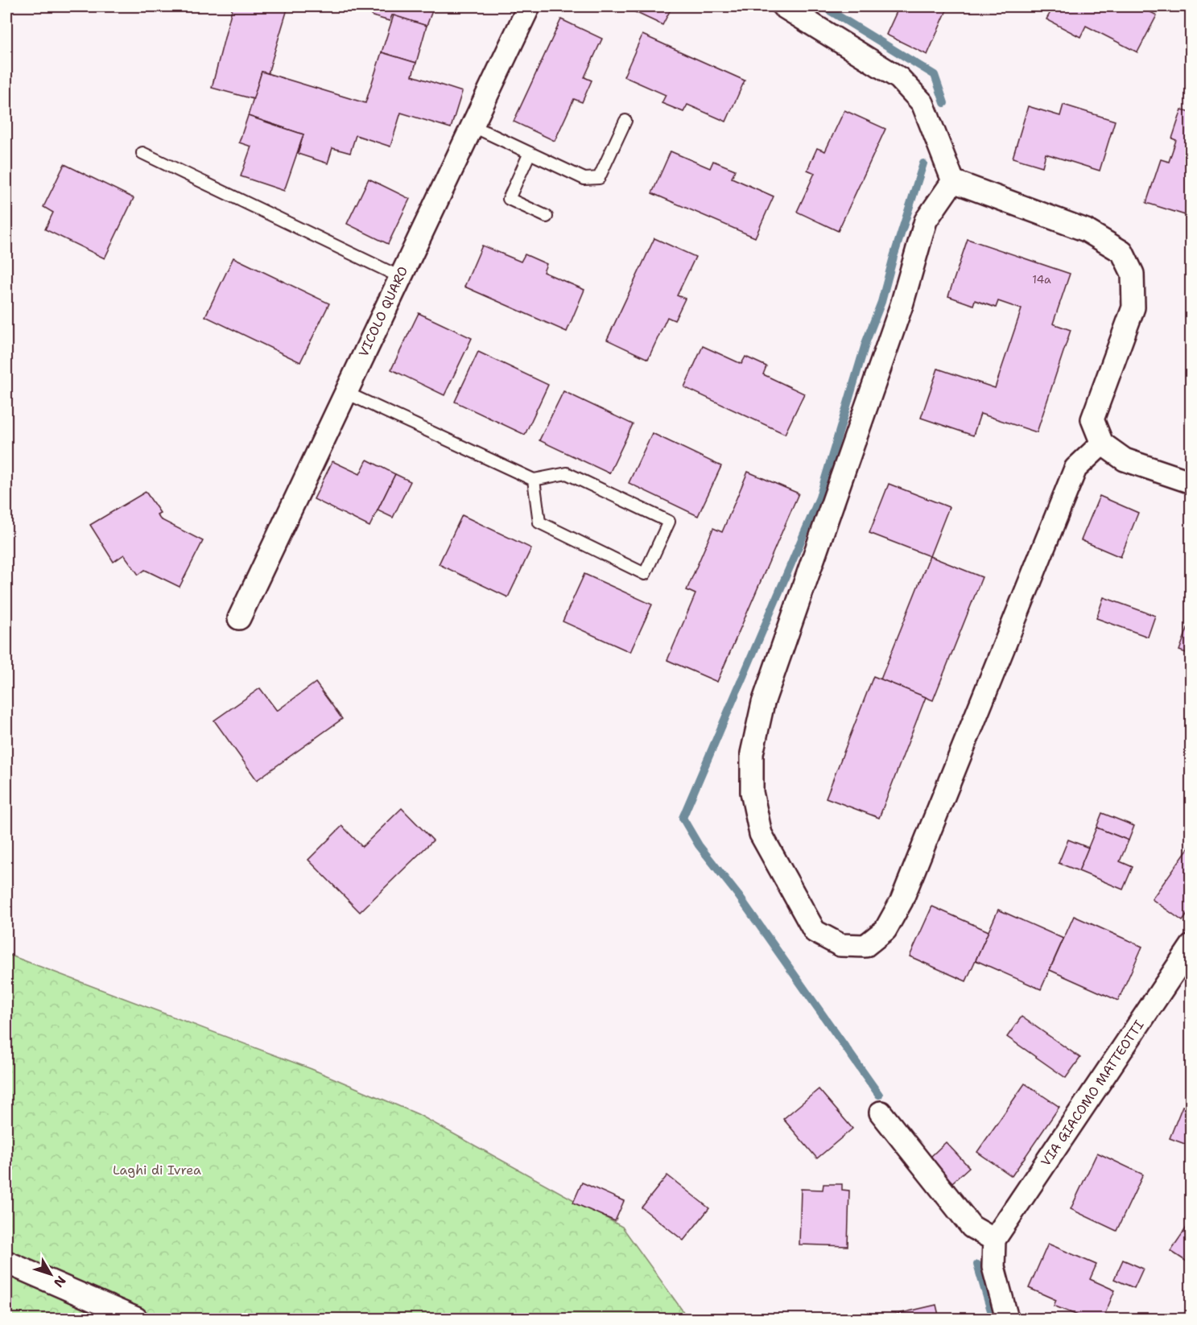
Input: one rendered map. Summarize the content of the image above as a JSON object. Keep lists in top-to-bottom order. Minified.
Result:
{"streets":{"street":["VICOLO QUARO","VIA GIACOMO MATTEOTTI"]},"parks":["Laghi di Ivrea"],"house_numbers":["14a"],"north":"bottom right"}
